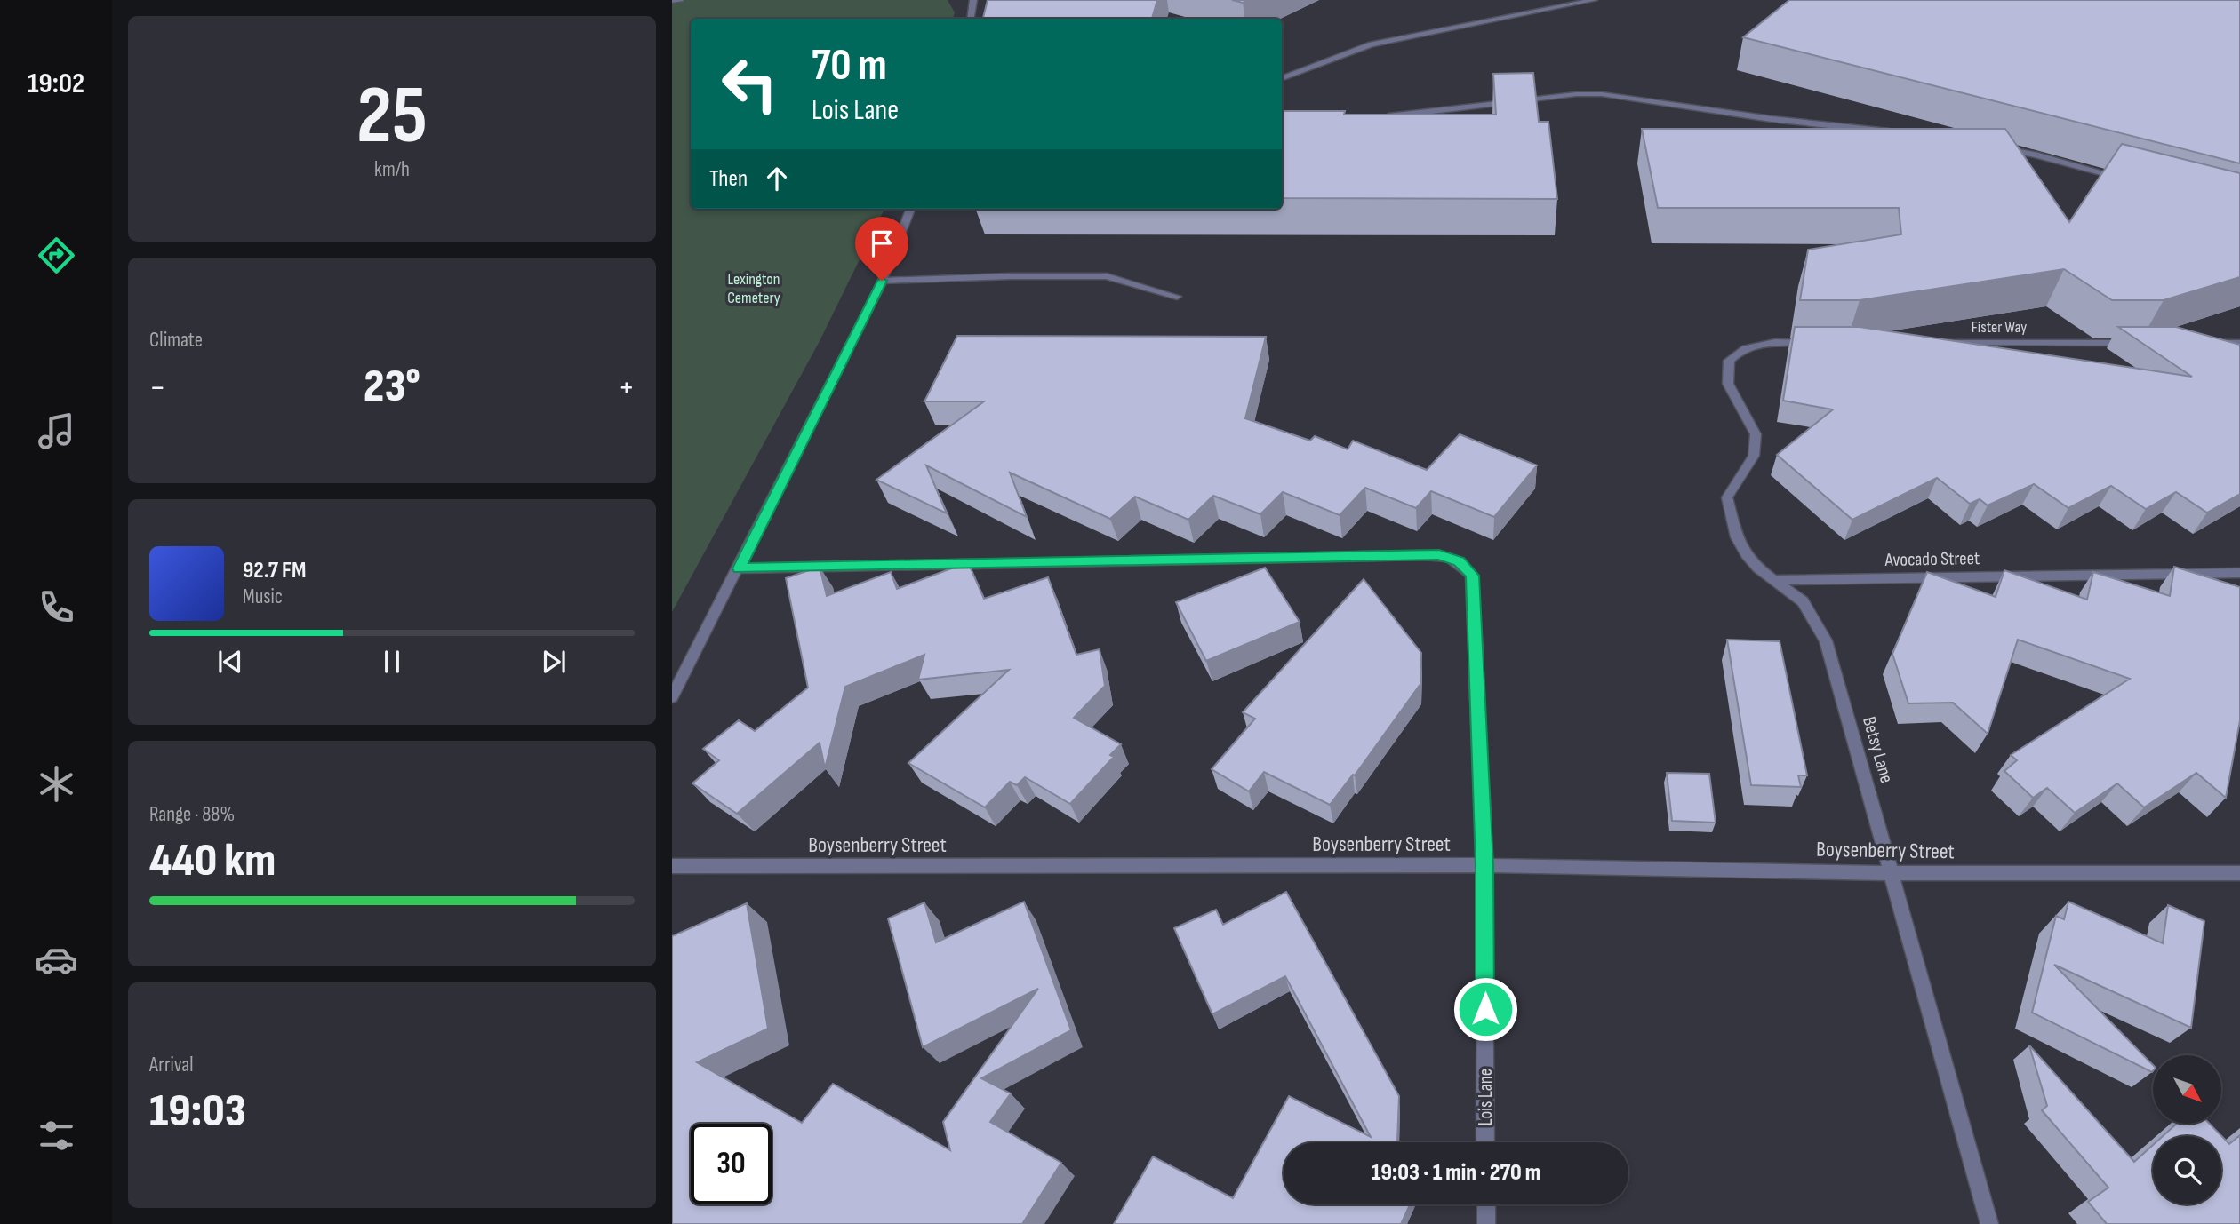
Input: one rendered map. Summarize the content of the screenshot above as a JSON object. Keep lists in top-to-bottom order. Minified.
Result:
{"streets":{"street":["Fister Way","Avocado Street","Betsy Lane","Boysenberry Street","Lois Lane"]},"crossings":[["Avocado Street","Betsy Lane"],["Betsy Lane","Boysenberry Street"],["Boysenberry Street","Lois Lane"]],"parks":["Lexington Cemetery"],"north":"bottom right","page":{"tabs":"19:02","tile":[["25","km/h"],"Climate",["Range · 88%","440 km"],["Arrival","19:03"]],"turn":["70 m","Lois Lane"],"then":"Then","heat":["−","23°","+"],"song":["92.7 FM","Music"],"limit":"30","trip":"19:03 · 1 min · 270 m"}}
